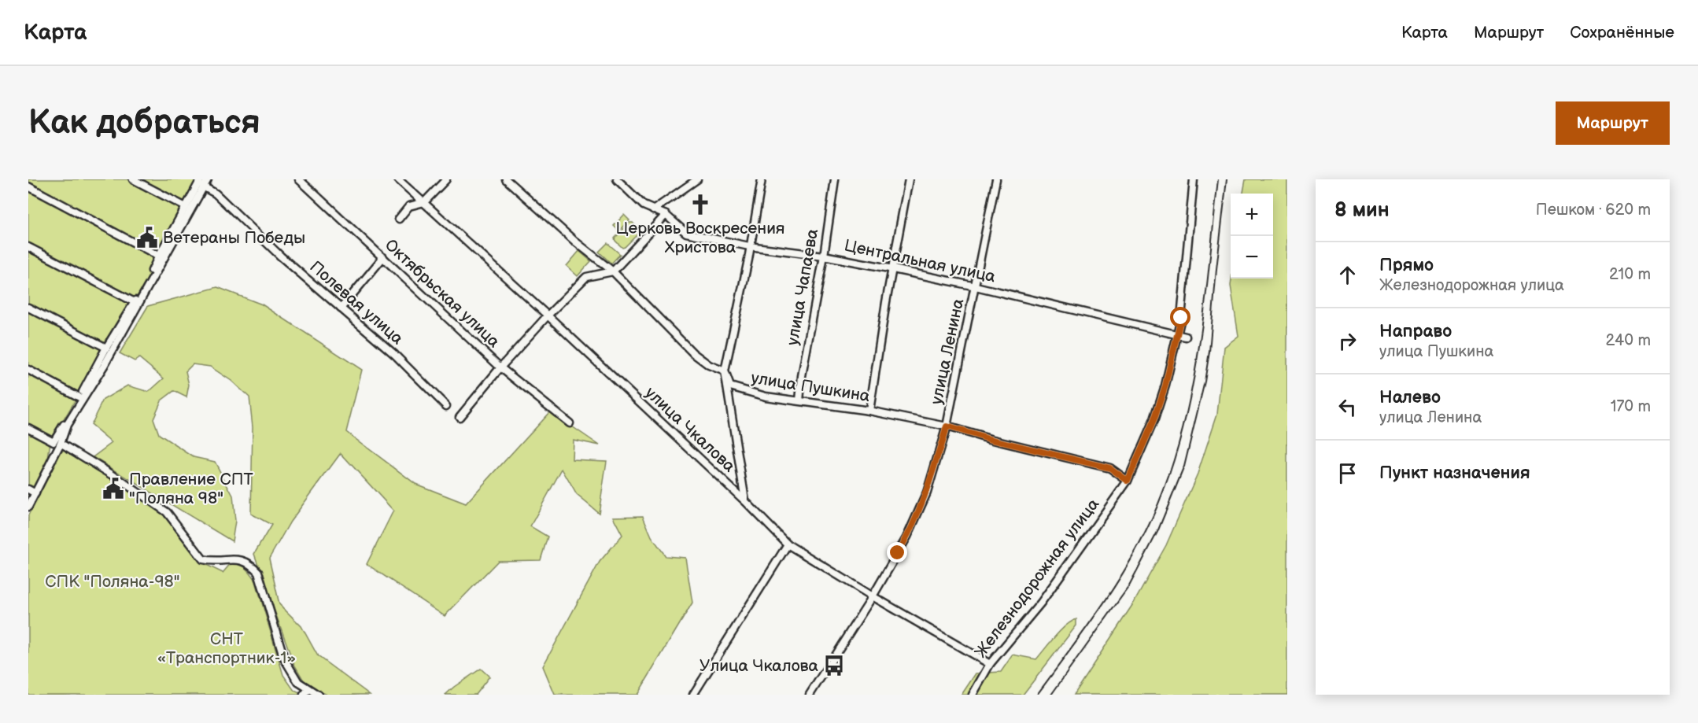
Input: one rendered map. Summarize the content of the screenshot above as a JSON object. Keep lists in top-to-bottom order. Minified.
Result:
{"streets":{"street":["Центральная улица","улица Чапаева","Октябрьская улица","Полевая улица","улица Ленина","улица Пушкина","улица Чкалова","Железнодорожная улица"]},"crossings":[["Центральная улица","улица Чапаева"],["Центральная улица","улица Ленина"],["Центральная улица","Железнодорожная улица"],["улица Чапаева","улица Пушкина"],["улица Ленина","улица Пушкина"],["улица Ленина","улица Чкалова"],["улица Пушкина","Железнодорожная улица"],["улица Чкалова","Железнодорожная улица"]],"parks":["СПК \"Поляна-98\"","СНТ «Транспортник-1»"],"places":{"church":["Церковь Воскресения Христова"],"public building":["Ветераны Победы","Правление СПТ \"Поляна 98\""],"bus stop":["Улица Чкалова"]},"page":{"header":"Карта","nav":["Карта","Маршрут","Сохранённые"],"buttons":"Маршрут","title":"Как добраться","heading":["8 мин","Пешком · 620 m"],"map_buttons":["+","−"],"list":[["Прямо","Железнодорожная улица","210 m"],["Направо","улица Пушкина","240 m"],["Налево","улица Ленина","170 m"],"Пункт назначения"]}}
